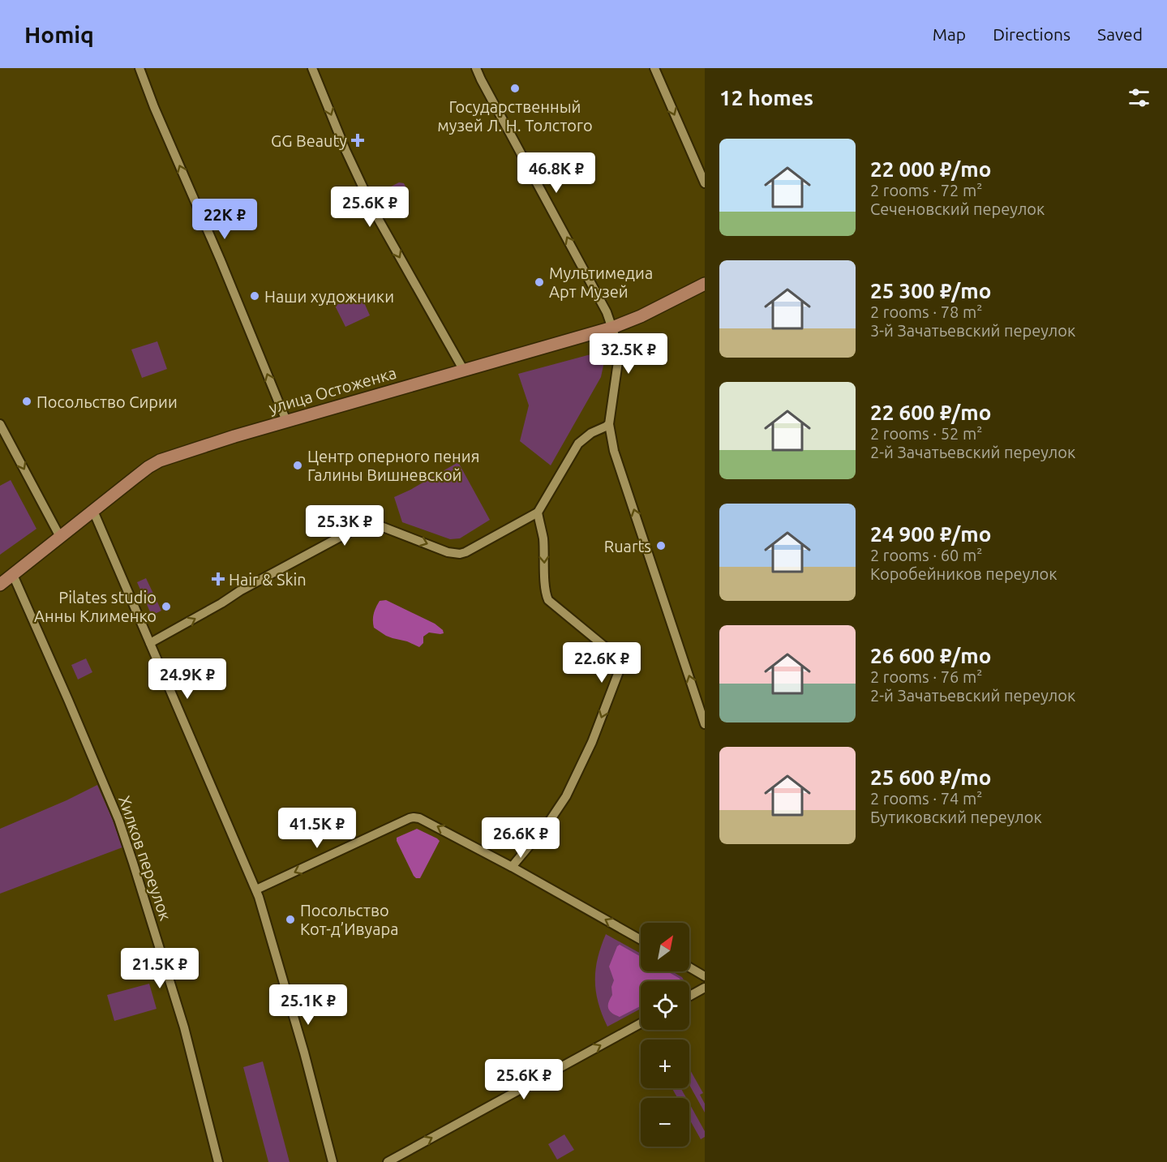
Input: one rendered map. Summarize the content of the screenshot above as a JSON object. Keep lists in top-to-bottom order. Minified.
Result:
{"streets":{"main road":["улица Остоженка"],"street":["Хилков переулок"]},"crossings":[["улица Остоженка","Хилков переулок"]],"places":{"other":["Государственный музей Л. Н. Толстого","Мультимедиа Арт Музей","Наши художники","Посольство Сирии","Центр оперного пения Галины Вишневской","Ruarts","Pilates studio Анны Клименко","Посольство Кот-д’Ивуара"],"health":["GG Beauty","Hair & Skin"]},"north":"top right","page":{"header":"Homiq","nav":["Map","Directions","Saved"],"heading":"12 homes","list":[{"name":"22 000 ₽/mo","note":"2 rooms · 72 m² · Сеченовский переулок"},{"name":"25 300 ₽/mo","note":"2 rooms · 78 m² · 3-й Зачатьевский переулок"},{"name":"22 600 ₽/mo","note":"2 rooms · 52 m² · 2-й Зачатьевский переулок"},{"name":"24 900 ₽/mo","note":"2 rooms · 60 m² · Коробейников переулок"},{"name":"26 600 ₽/mo","note":"2 rooms · 76 m² · 2-й Зачатьевский переулок"},{"name":"25 600 ₽/mo","note":"2 rooms · 74 m² · Бутиковский переулок"}],"price":["46.8K ₽","25.6K ₽","22K ₽","32.5K ₽","25.3K ₽","22.6K ₽","24.9K ₽","41.5K ₽","26.6K ₽","21.5K ₽","25.1K ₽","25.6K ₽"],"map_buttons":["+","−"]}}
